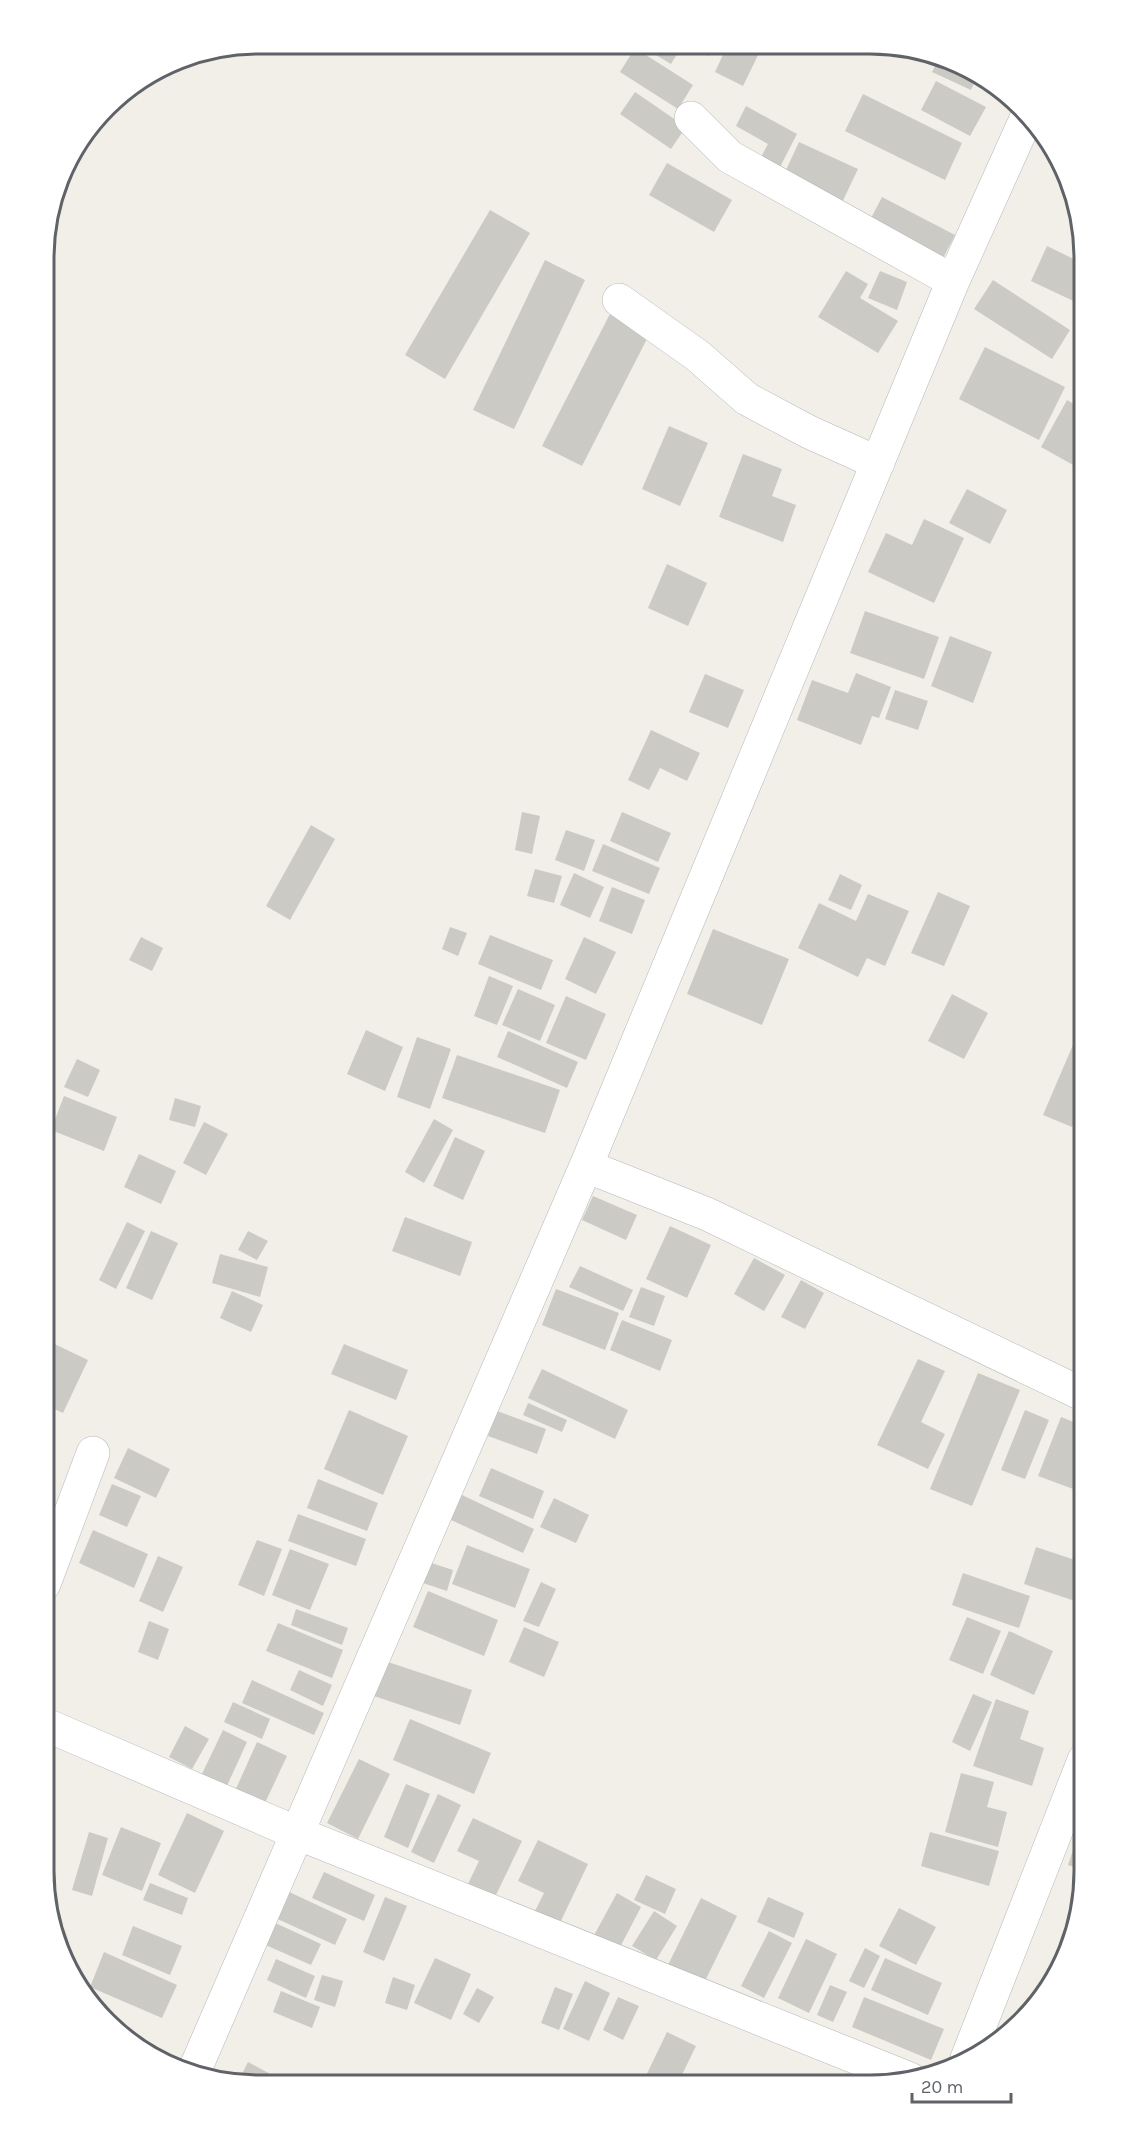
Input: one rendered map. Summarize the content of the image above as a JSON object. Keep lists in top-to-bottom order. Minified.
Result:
{"scale_bar":"20 m"}
